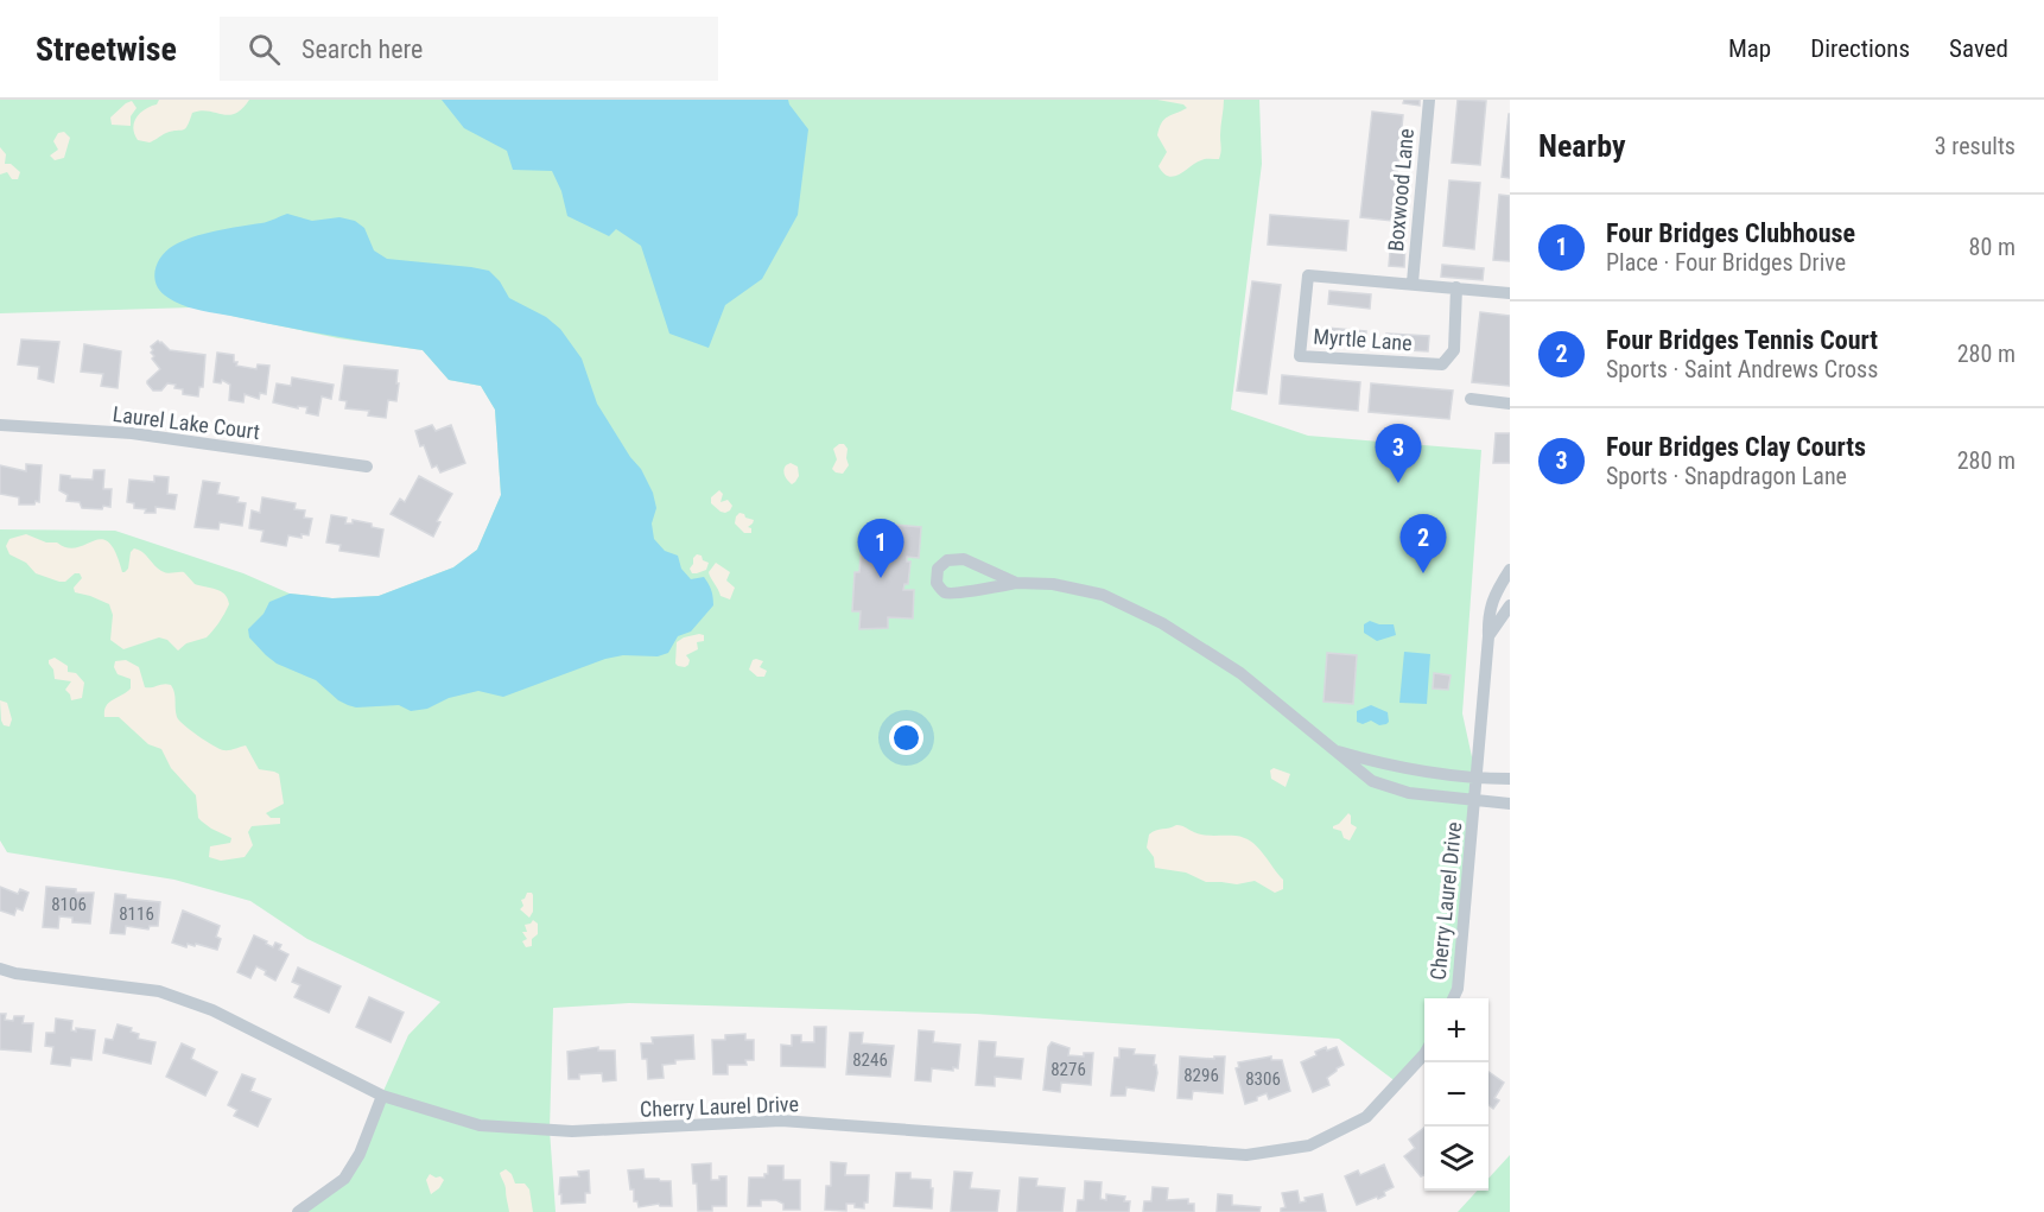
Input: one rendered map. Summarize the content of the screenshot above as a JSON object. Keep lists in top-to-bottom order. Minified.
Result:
{"streets":{"street":["Boxwood Lane","Myrtle Lane","Laurel Lake Court","Cherry Laurel Drive"]},"crossings":[["Boxwood Lane","Myrtle Lane"]],"house_numbers":["8106","8116","8246","8276","8296","8306"],"page":{"header":"Streetwise","search":"Search here","nav":["Map","Directions","Saved"],"heading":["Nearby","3 results"],"list":[{"mark":"1","name":"Four Bridges Clubhouse","note":"Place · Four Bridges Drive","value":"80 m"},{"mark":"2","name":"Four Bridges Tennis Court","note":"Sports · Saint Andrews Cross","value":"280 m"},{"mark":"3","name":"Four Bridges Clay Courts","note":"Sports · Snapdragon Lane","value":"280 m"}],"pins":["3","2","1"],"map_buttons":["+","−"]}}
